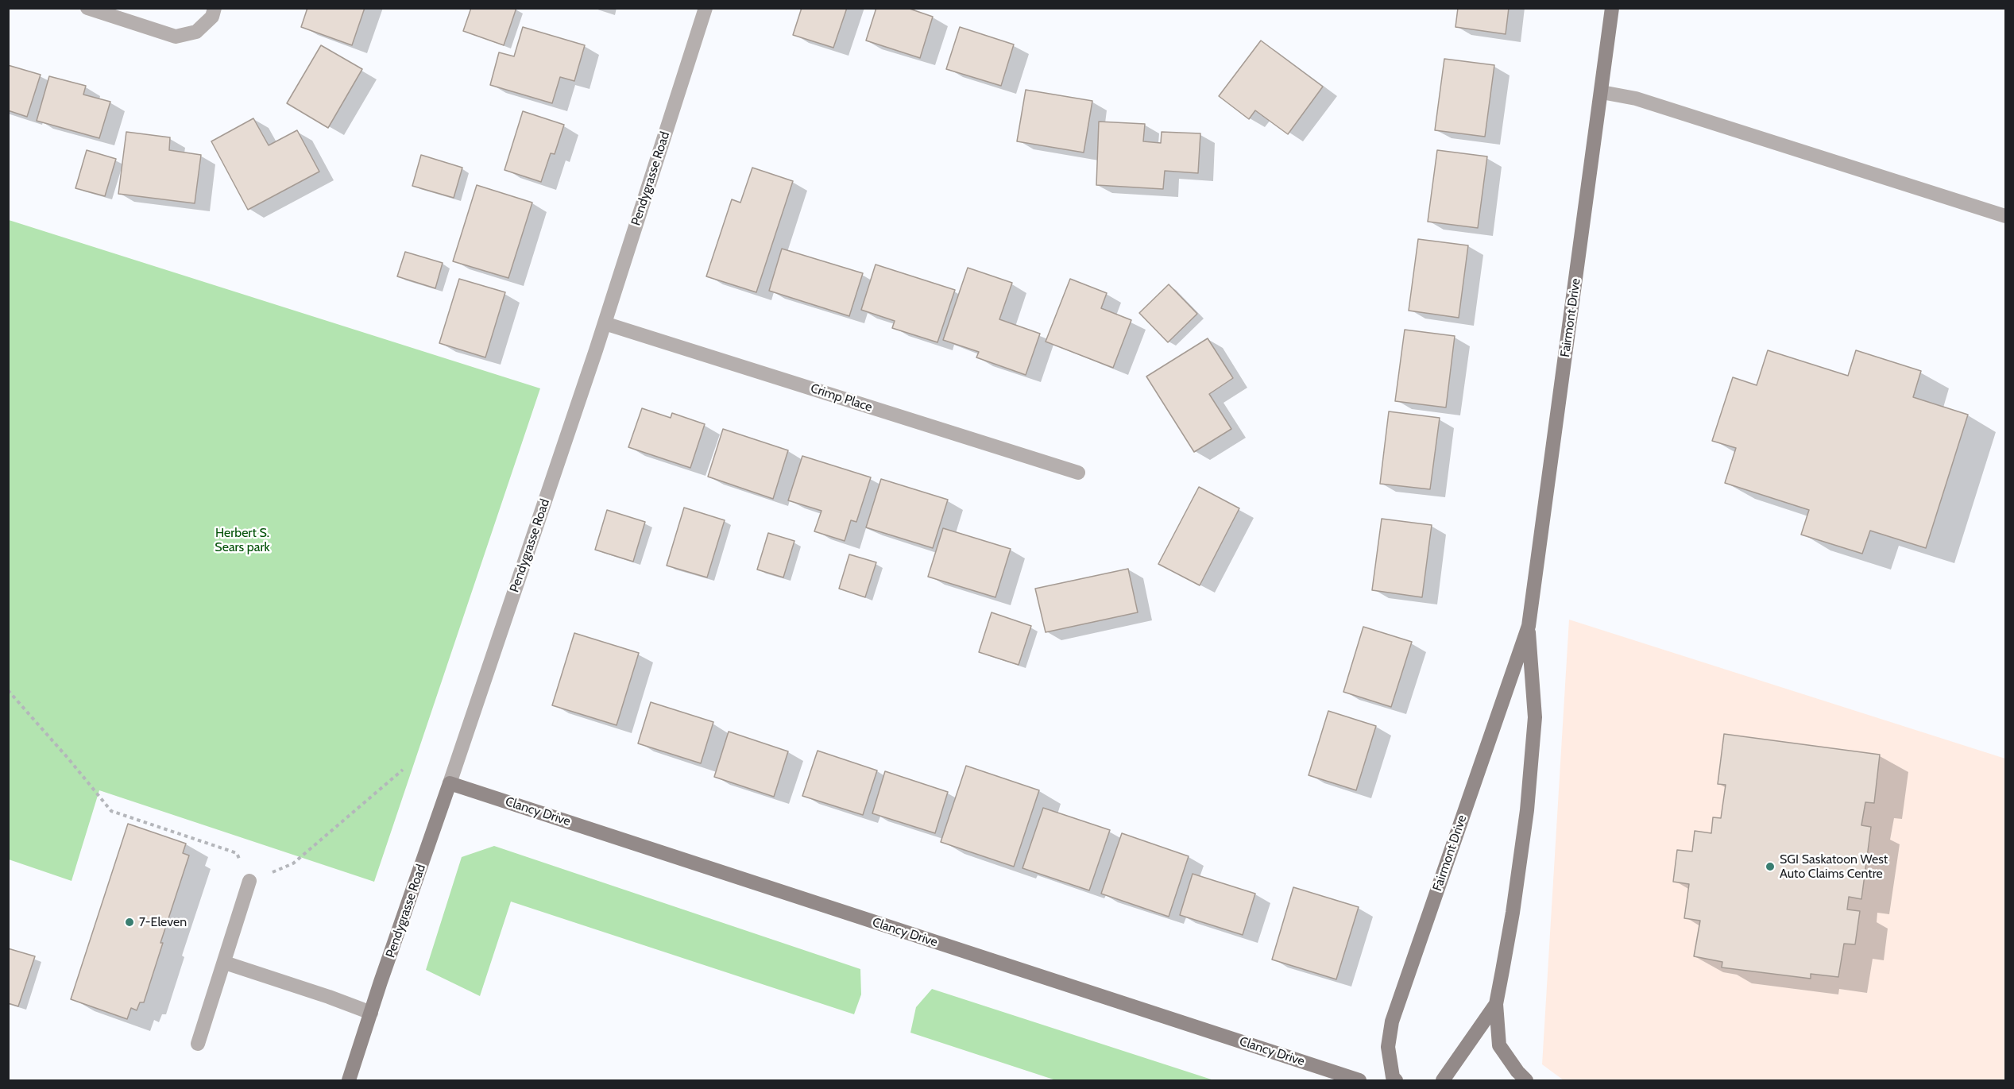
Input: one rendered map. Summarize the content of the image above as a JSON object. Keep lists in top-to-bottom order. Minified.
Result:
{"streets":{"street":["Pendygrasse Road","Fairmont Drive","Crimp Place","Clancy Drive"]},"crossings":[["Pendygrasse Road","Crimp Place"],["Pendygrasse Road","Clancy Drive"]],"parks":["Herbert S. Sears park"],"places":["SGI Saskatoon West Auto Claims Centre","7-Eleven"]}
